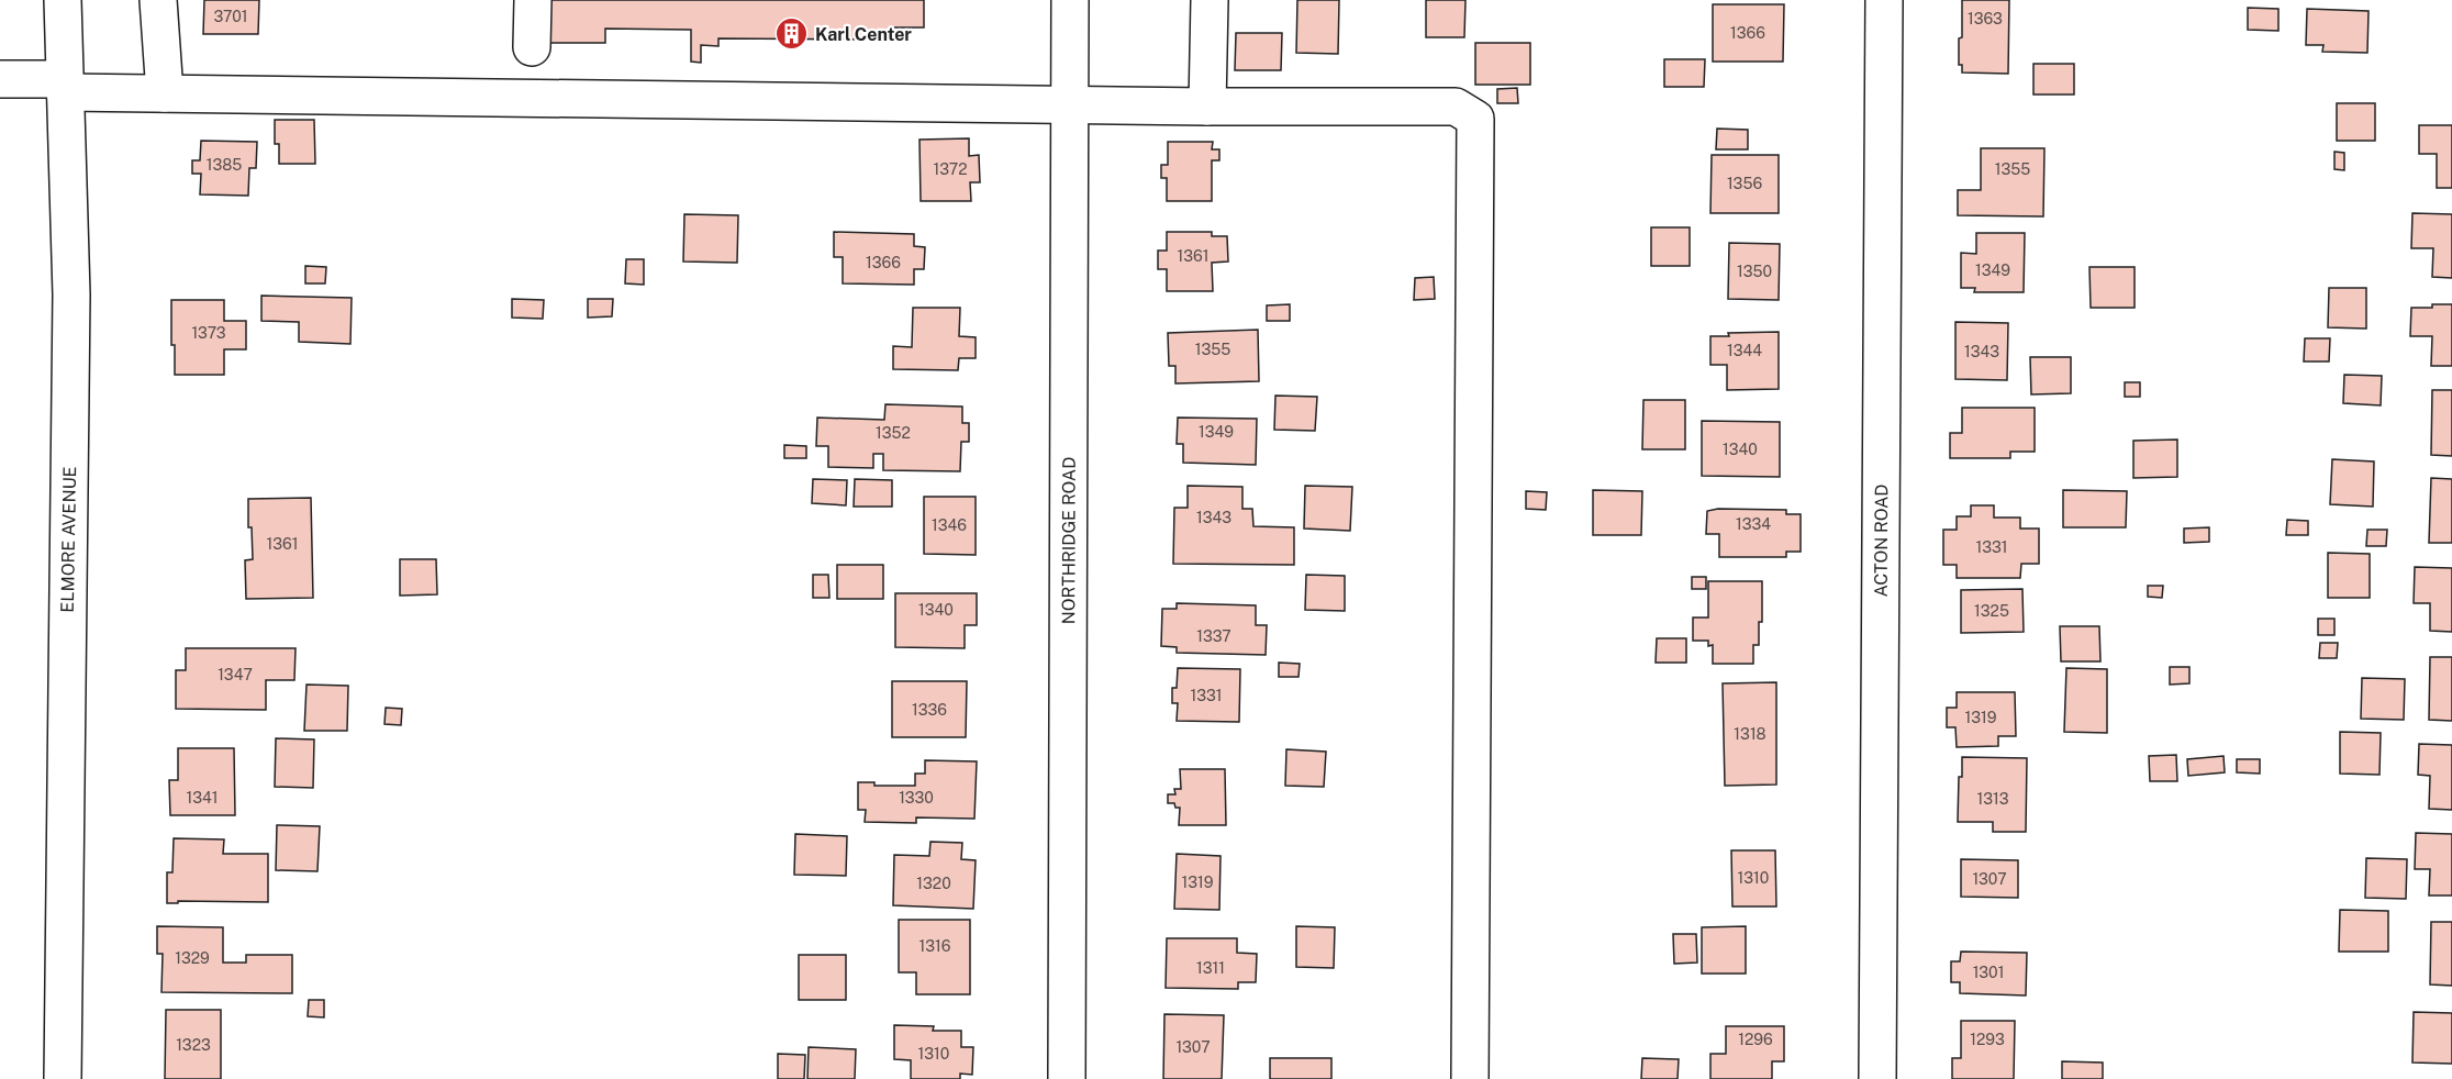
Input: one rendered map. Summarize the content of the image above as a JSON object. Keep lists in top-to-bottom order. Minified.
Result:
{"streets":{"street":["ELMORE AVENUE","NORTHRIDGE ROAD","ACTON ROAD"]},"places":{"building":["Karl Center"]},"house_numbers":["3701","1363","1366","1385","1372","1355","1356","1361","1366","1349","1350","1373","1355","1344","1343","1349","1352","1340","1343","1334","1346","1361","1331","1340","1325","1337","1347","1331","1336","1319","1318","1341","1330","1313","1310","1307","1319","1320","1316","1329","1311","1301","1296","1293","1323","1307","1310"]}
